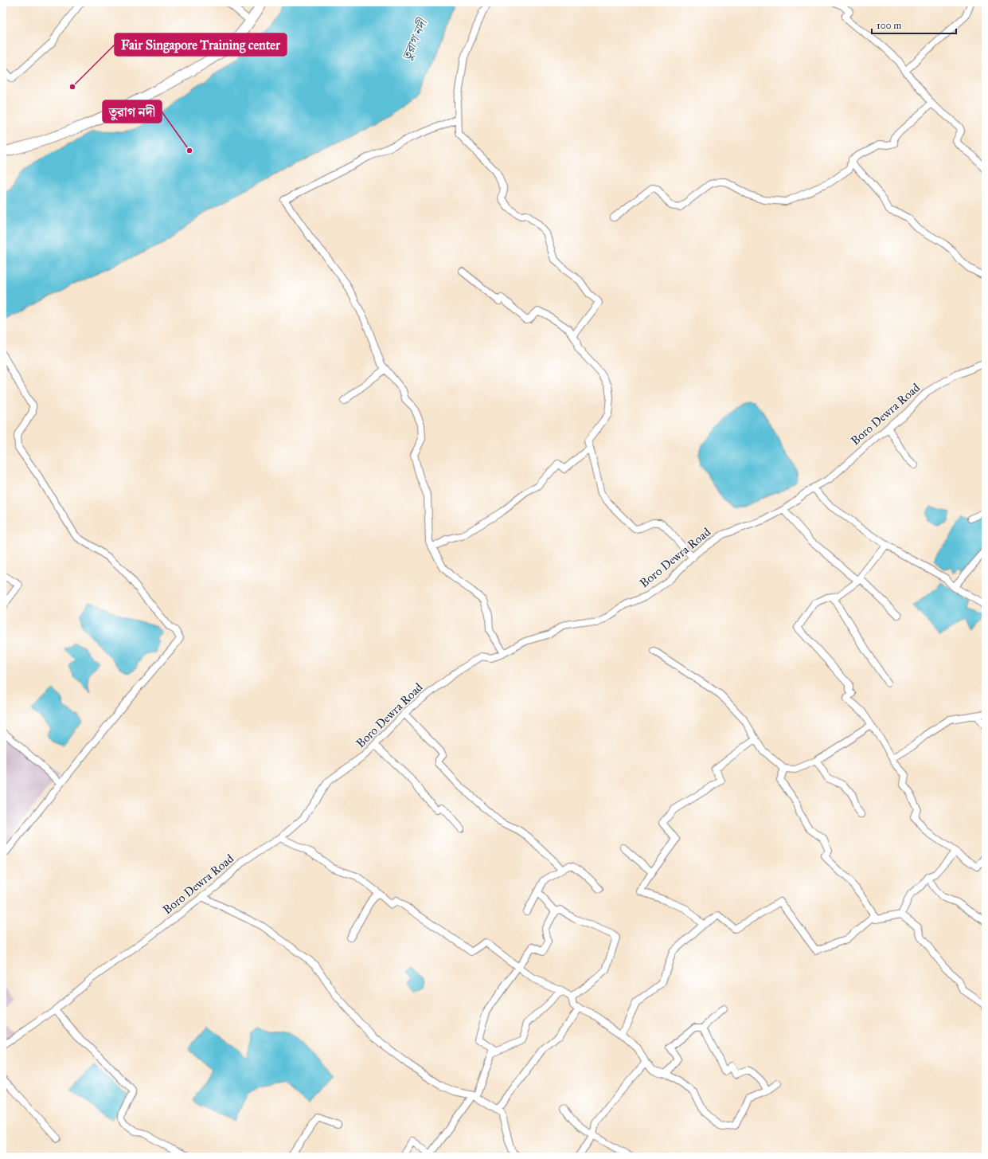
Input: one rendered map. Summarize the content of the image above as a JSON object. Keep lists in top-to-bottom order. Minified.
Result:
{"streets":{"street":["Boro Dewra Road"]},"water":["তুরাগ নদী"],"places":["Fair Singapore Training center","তুরাগ নদী"],"scale_bar":"100 m"}
